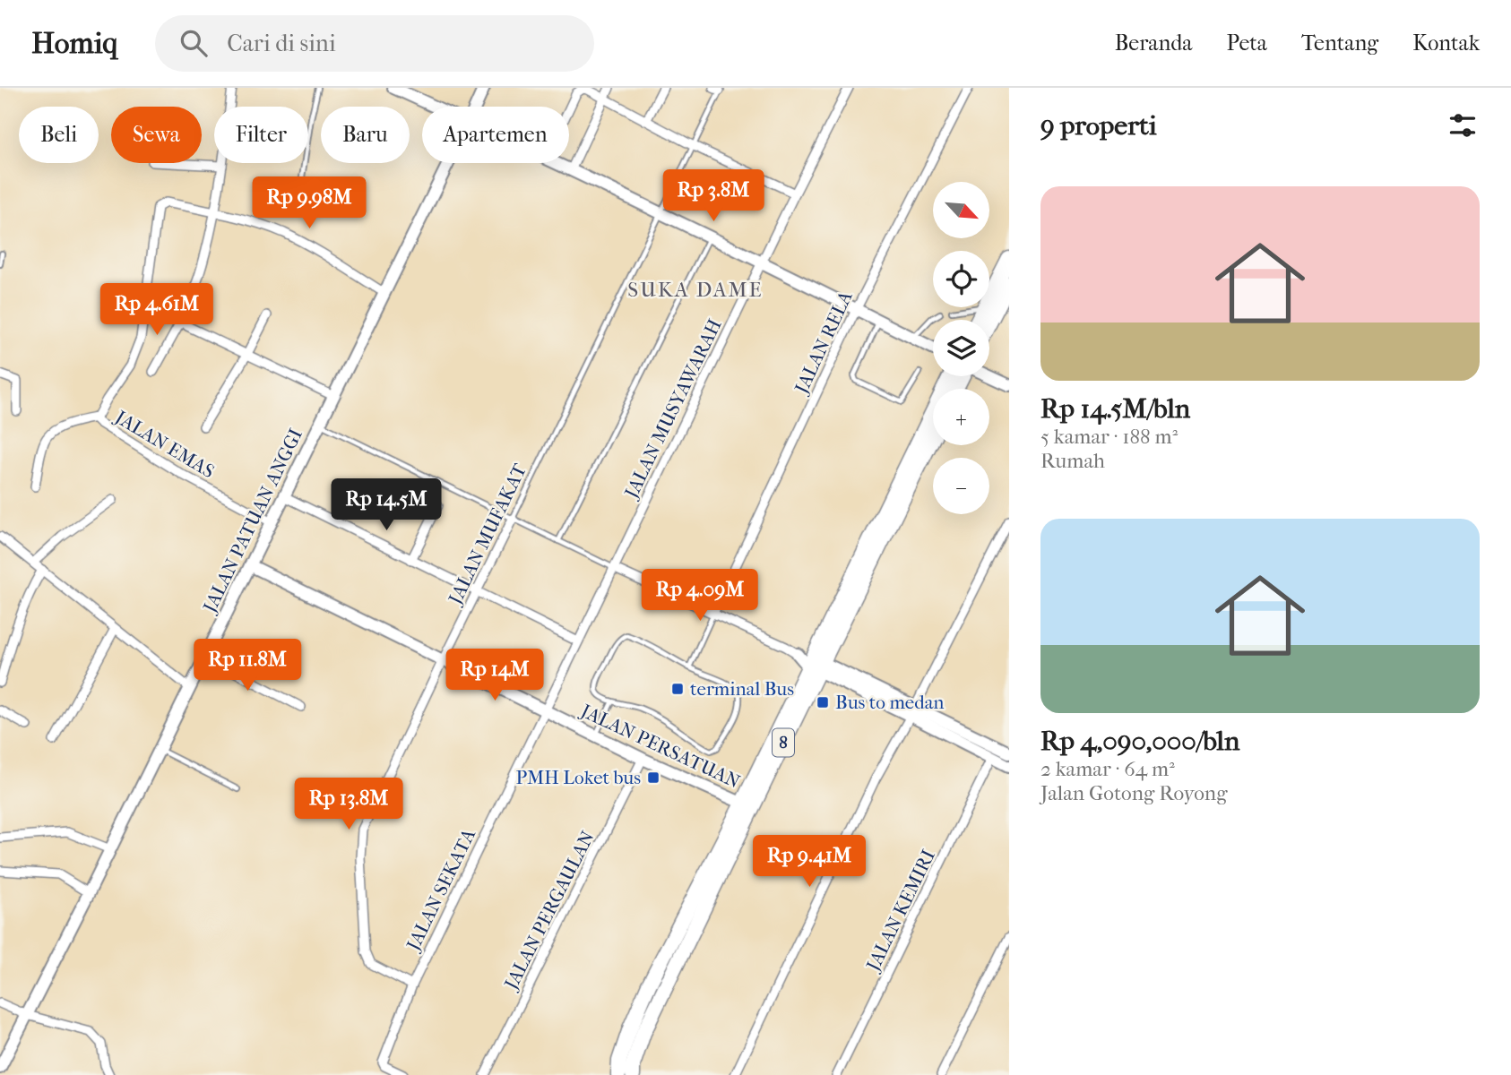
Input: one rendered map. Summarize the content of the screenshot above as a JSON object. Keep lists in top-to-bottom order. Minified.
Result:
{"streets":{"highway":["8"],"street":["JALAN RELA","JALAN MUSYAWARAH","JALAN EMAS","JALAN PATUAN ANGGI","JALAN MUFAKAT","JALAN PERSATUAN","JALAN SEKATA","JALAN PERGAULAN","JALAN KEMIRI"]},"crossings":[["JALAN MUSYAWARAH","JALAN PERSATUAN"],["JALAN MUSYAWARAH","JALAN SEKATA"],["JALAN EMAS","JALAN PATUAN ANGGI"],["JALAN PATUAN ANGGI","JALAN PERSATUAN"],["JALAN MUFAKAT","JALAN PERSATUAN"],["JALAN MUFAKAT","JALAN SEKATA"],["8","JALAN PERSATUAN"],["JALAN PERSATUAN","JALAN SEKATA"],["JALAN PERSATUAN","JALAN PERGAULAN"]],"districts":["SUKA DAME"],"places":{"transit":["terminal Bus","Bus to medan","PMH Loket bus"]},"north":"bottom right","page":{"header":"Homiq","search":"Cari di sini","nav":["Beranda","Peta","Tentang","Kontak"],"heading":"9 properti","chip":["Beli","Sewa","Filter","Baru","Apartemen"],"list":[{"name":"Rp 14.5M/bln","note":"5 kamar · 188 m² · Rumah"},{"name":"Rp 4,090,000/bln","note":"2 kamar · 64 m² · Jalan Gotong Royong"}],"price":["Rp 3.8M","Rp 9.98M","Rp 4.61M","Rp 14.5M","Rp 4.09M","Rp 11.8M","Rp 14M","Rp 13.8M","Rp 9.41M"],"map_buttons":["+","−"]}}
